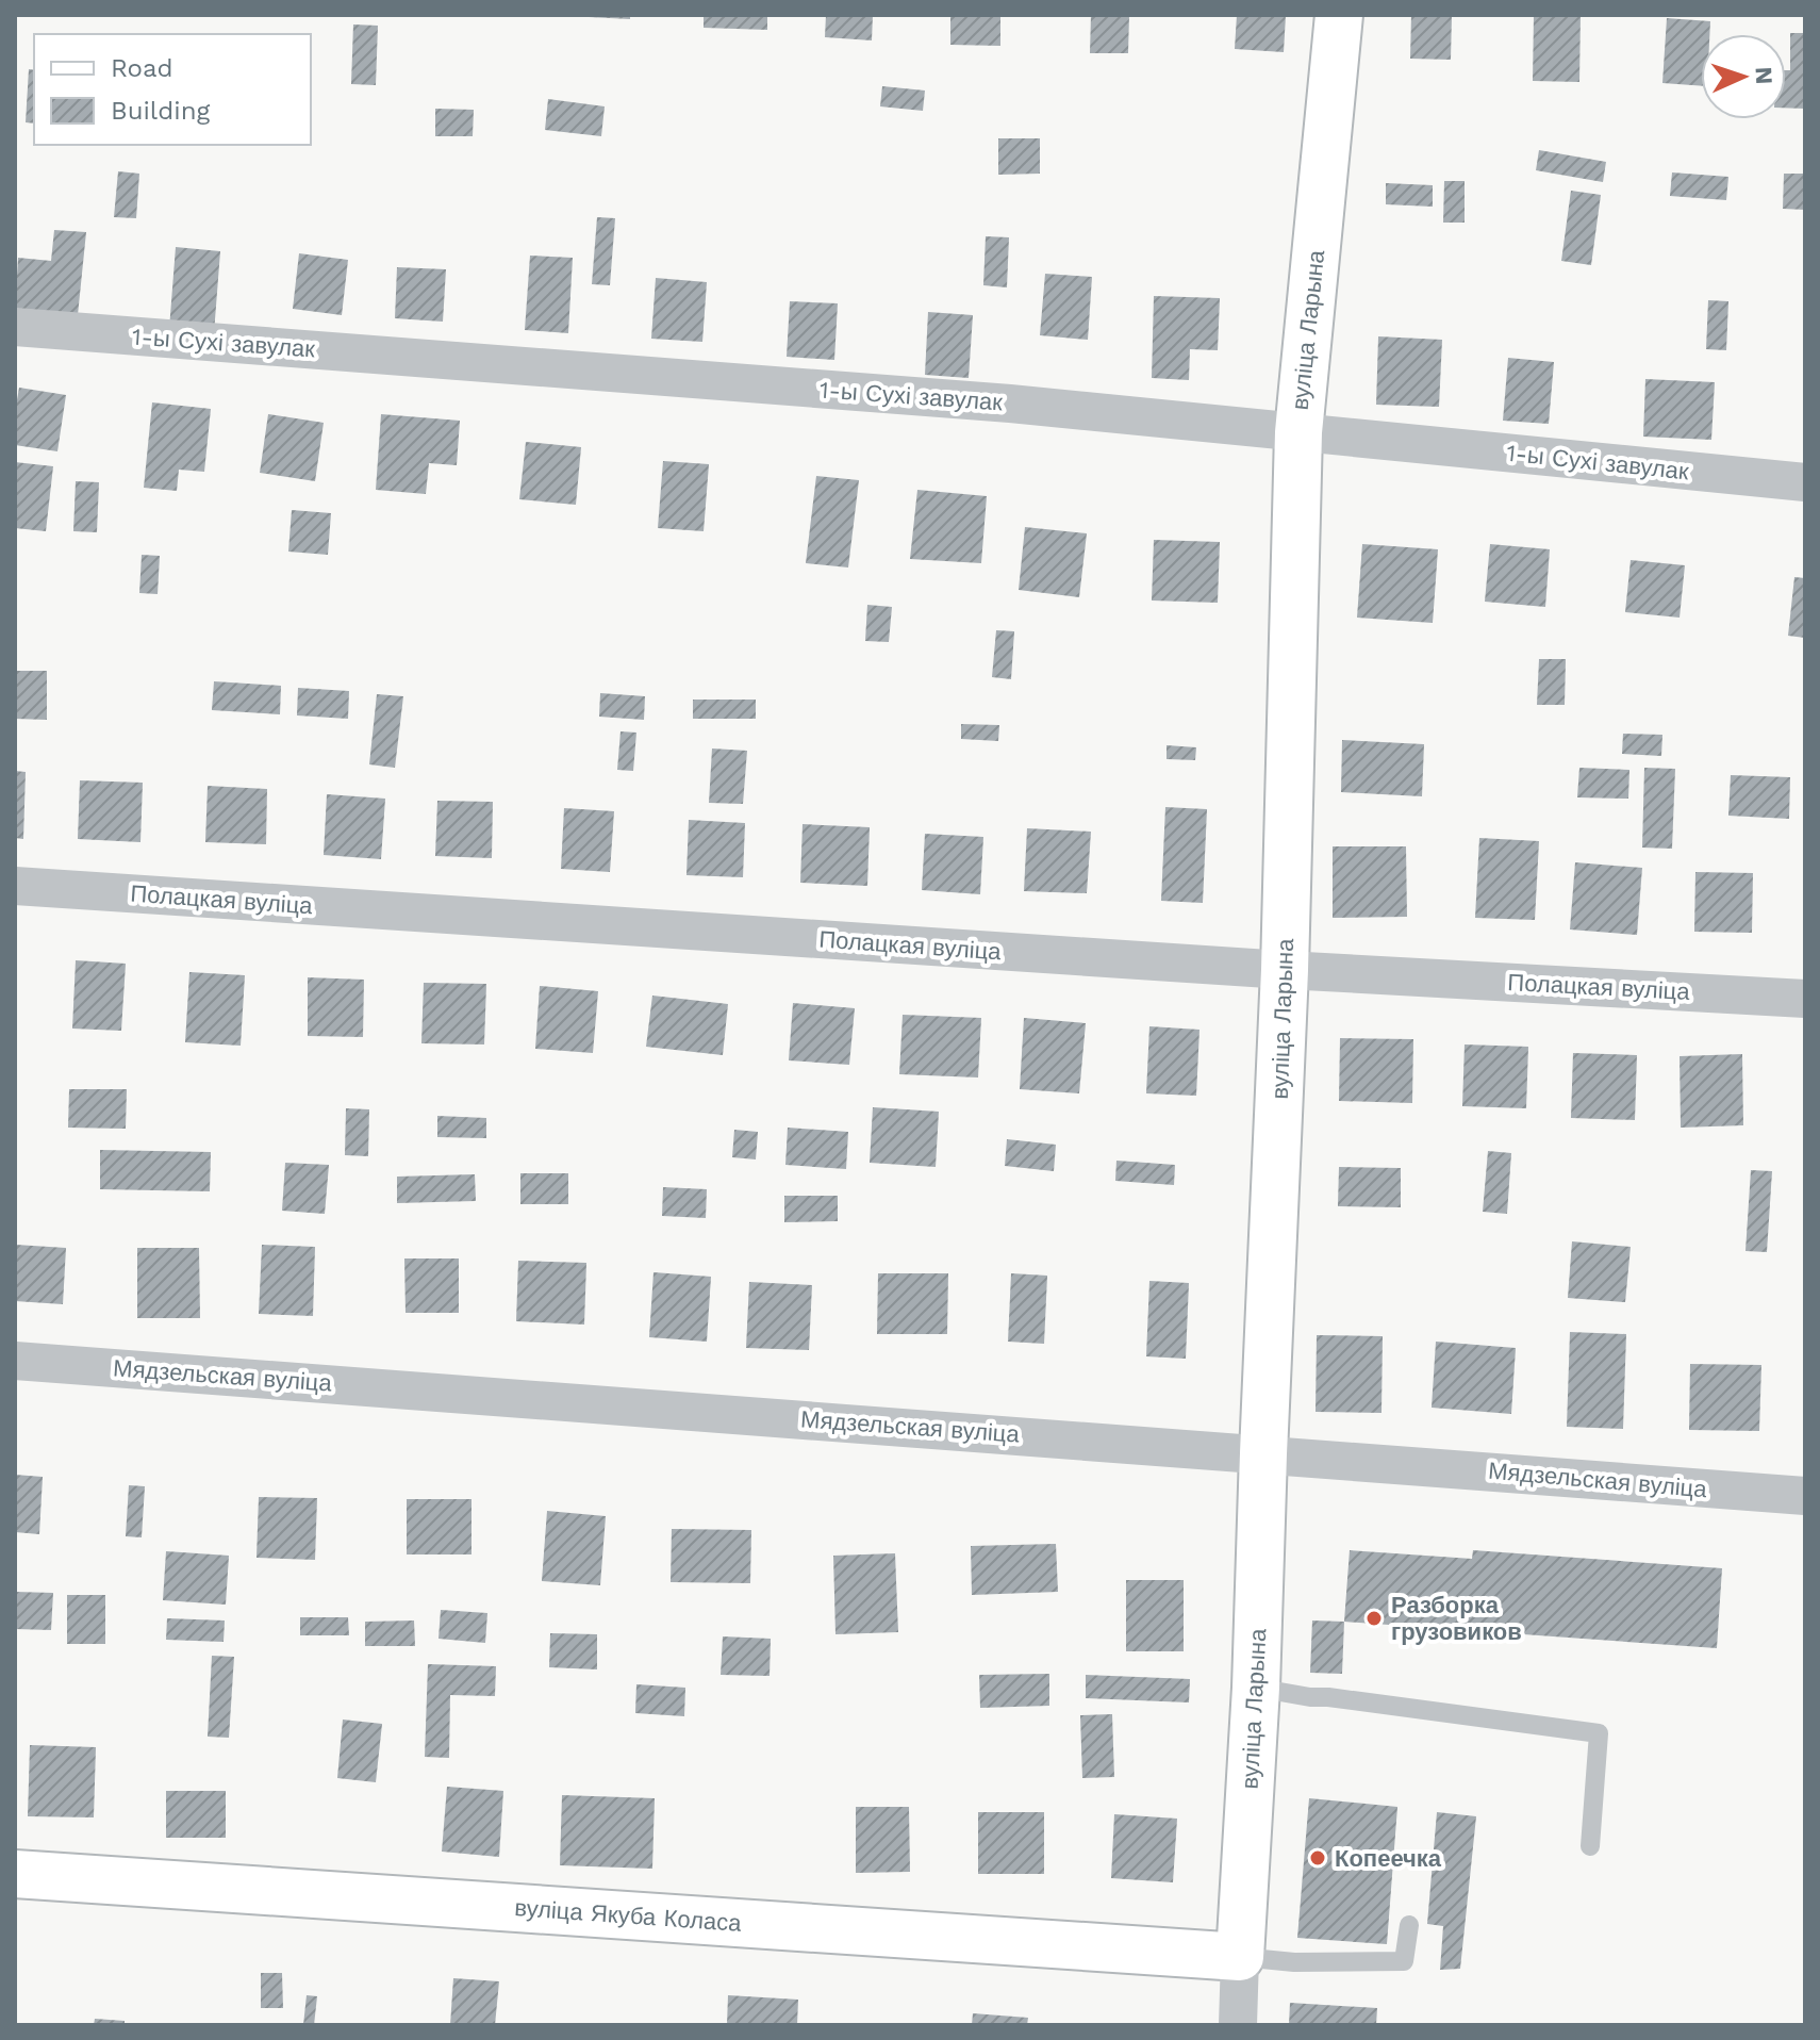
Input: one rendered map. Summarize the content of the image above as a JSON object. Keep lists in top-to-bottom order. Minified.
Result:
{"streets":{"street":["вуліца Ларына","1-ы Сухі завулак","Полацкая вуліца","Мядзельская вуліца","вуліца Якуба Коласа"]},"crossings":[["вуліца Ларына","1-ы Сухі завулак"],["вуліца Ларына","Полацкая вуліца"],["вуліца Ларына","Мядзельская вуліца"],["вуліца Ларына","вуліца Якуба Коласа"]],"places":["Разборка грузовиков","Копеечка"],"legend":["Road","Building"],"north":"right"}
